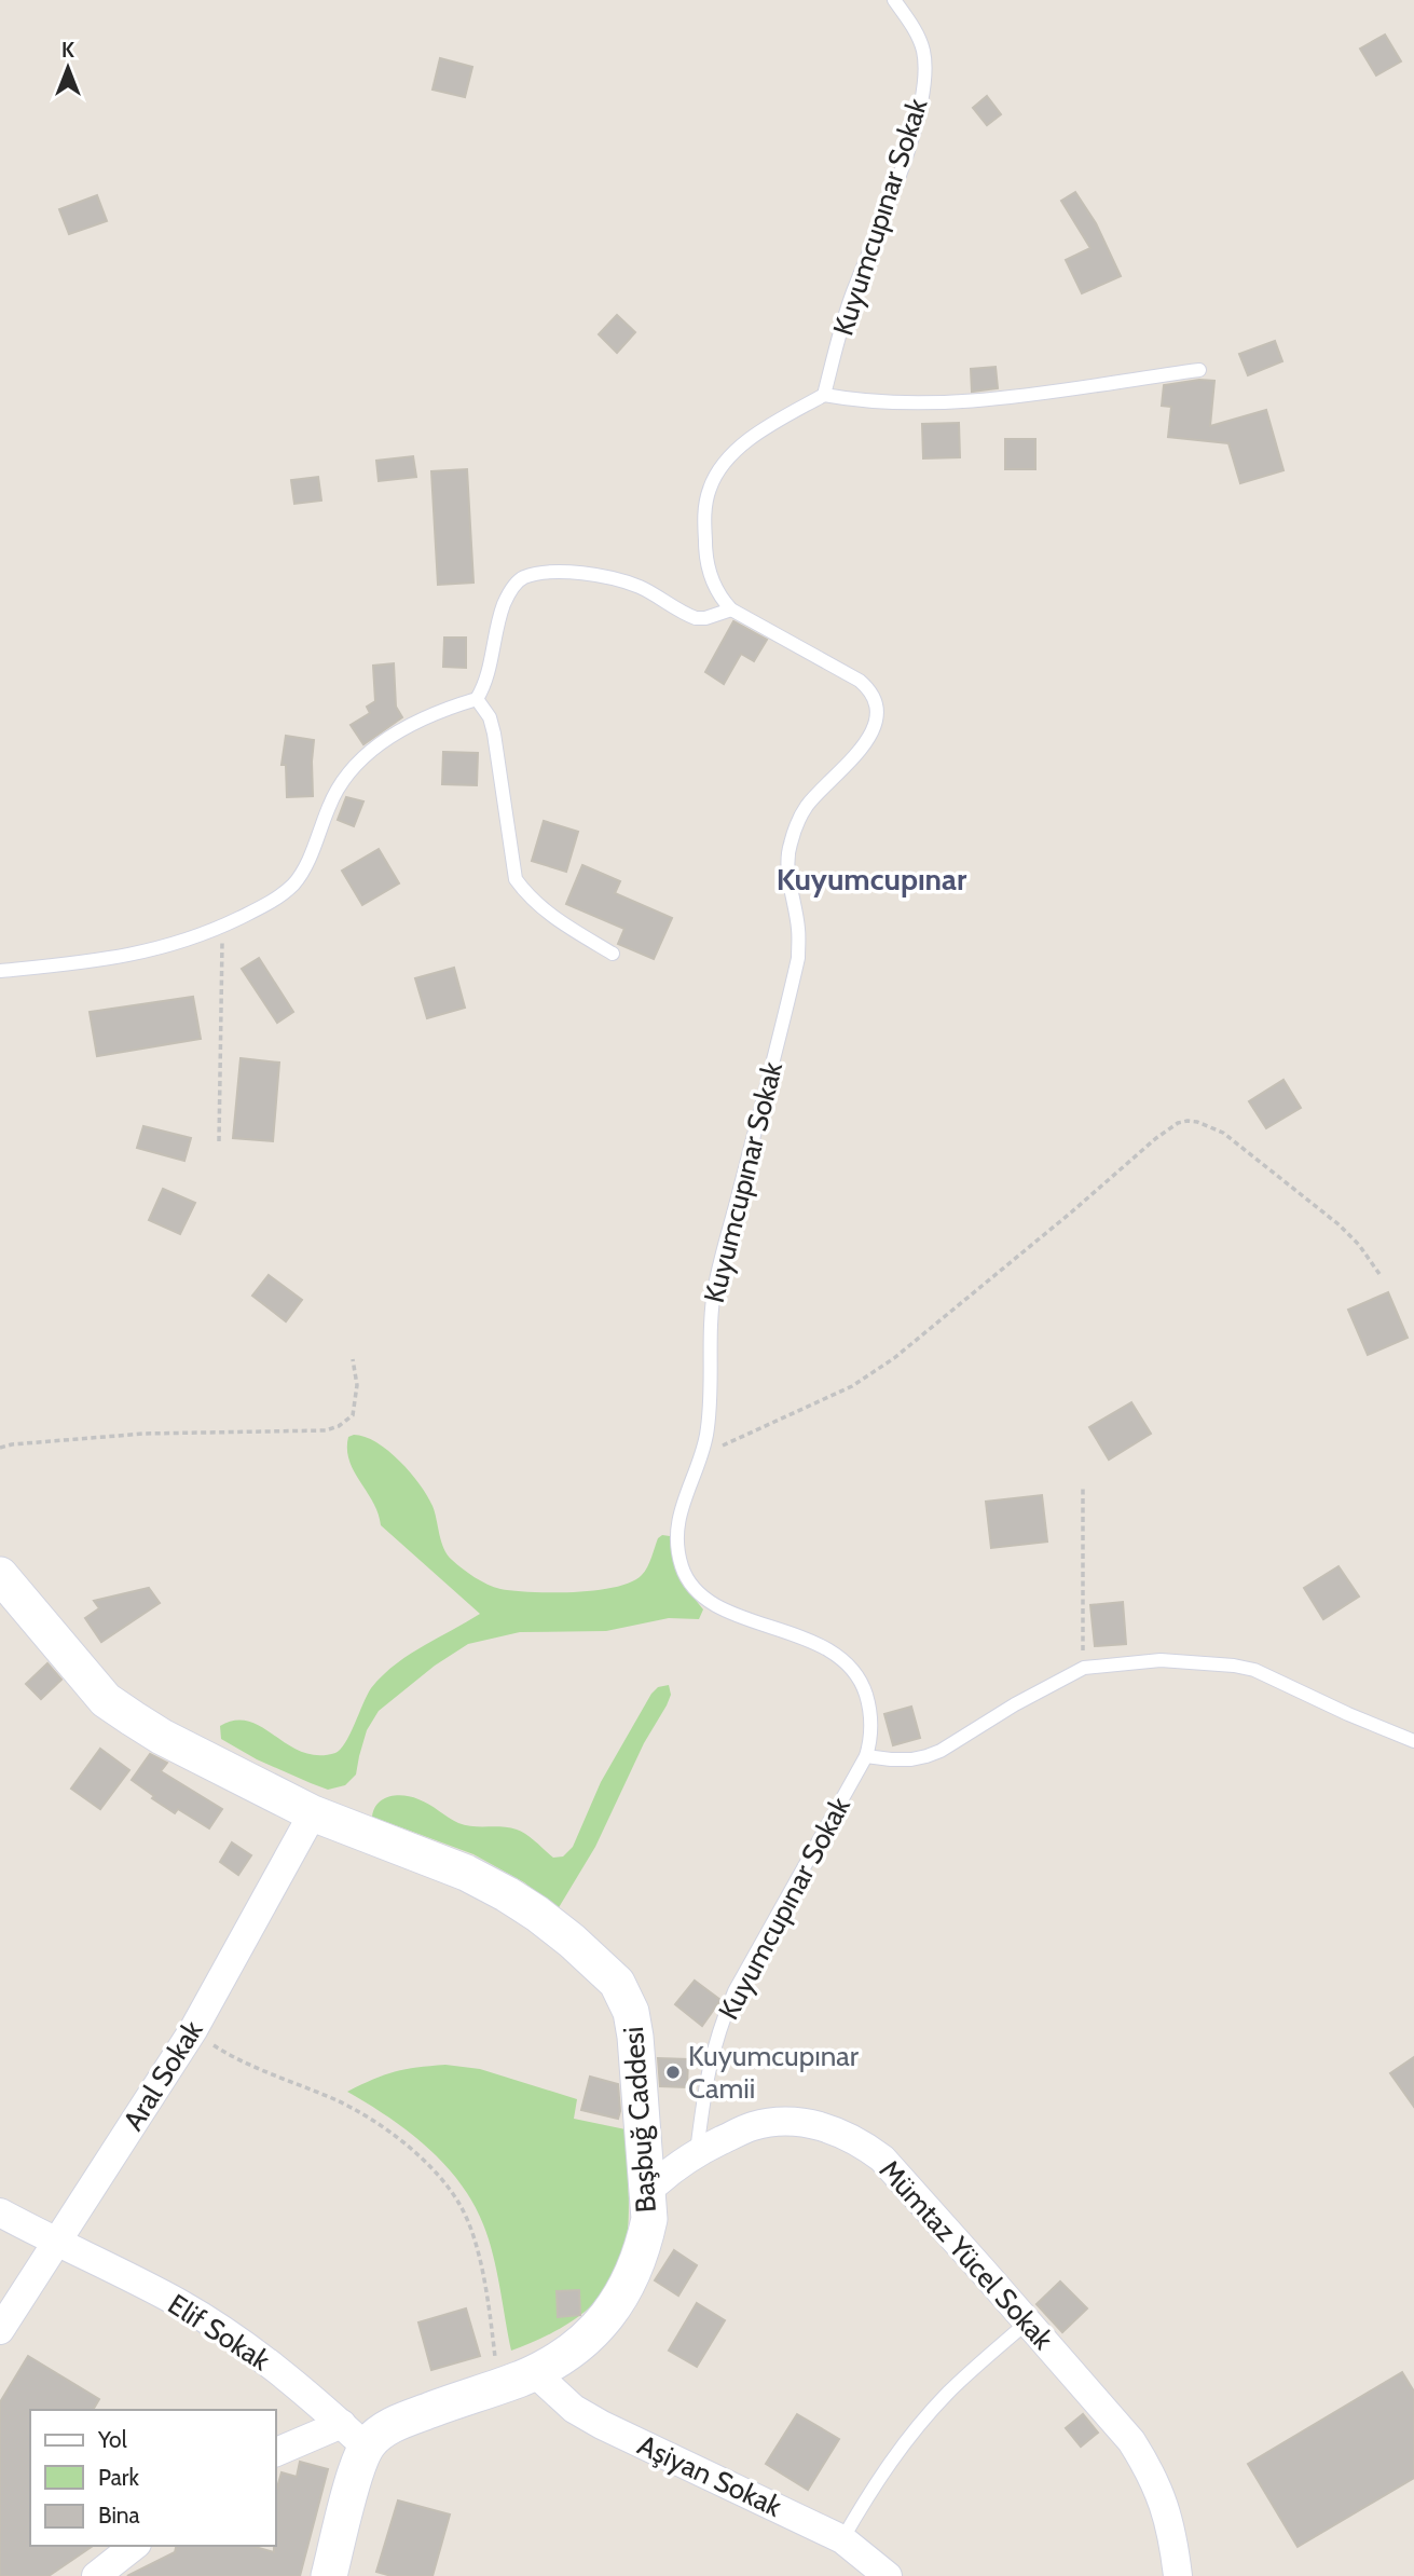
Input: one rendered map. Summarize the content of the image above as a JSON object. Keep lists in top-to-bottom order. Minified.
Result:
{"streets":{"street":["Aral Sokak","Başbuğ Caddesi","Mümtaz Yücel Sokak","Elif Sokak","Aşiyan Sokak"],"lane":["Kuyumcupınar Sokak"]},"crossings":[["Kuyumcupınar Sokak","Mümtaz Yücel Sokak"],["Aral Sokak","Başbuğ Caddesi"],["Aral Sokak","Elif Sokak"],["Başbuğ Caddesi","Mümtaz Yücel Sokak"],["Başbuğ Caddesi","Elif Sokak"],["Başbuğ Caddesi","Aşiyan Sokak"]],"districts":["Kuyumcupınar"],"places":["Kuyumcupınar Camii"],"legend":["Yol","Park","Bina"],"north":"top"}
